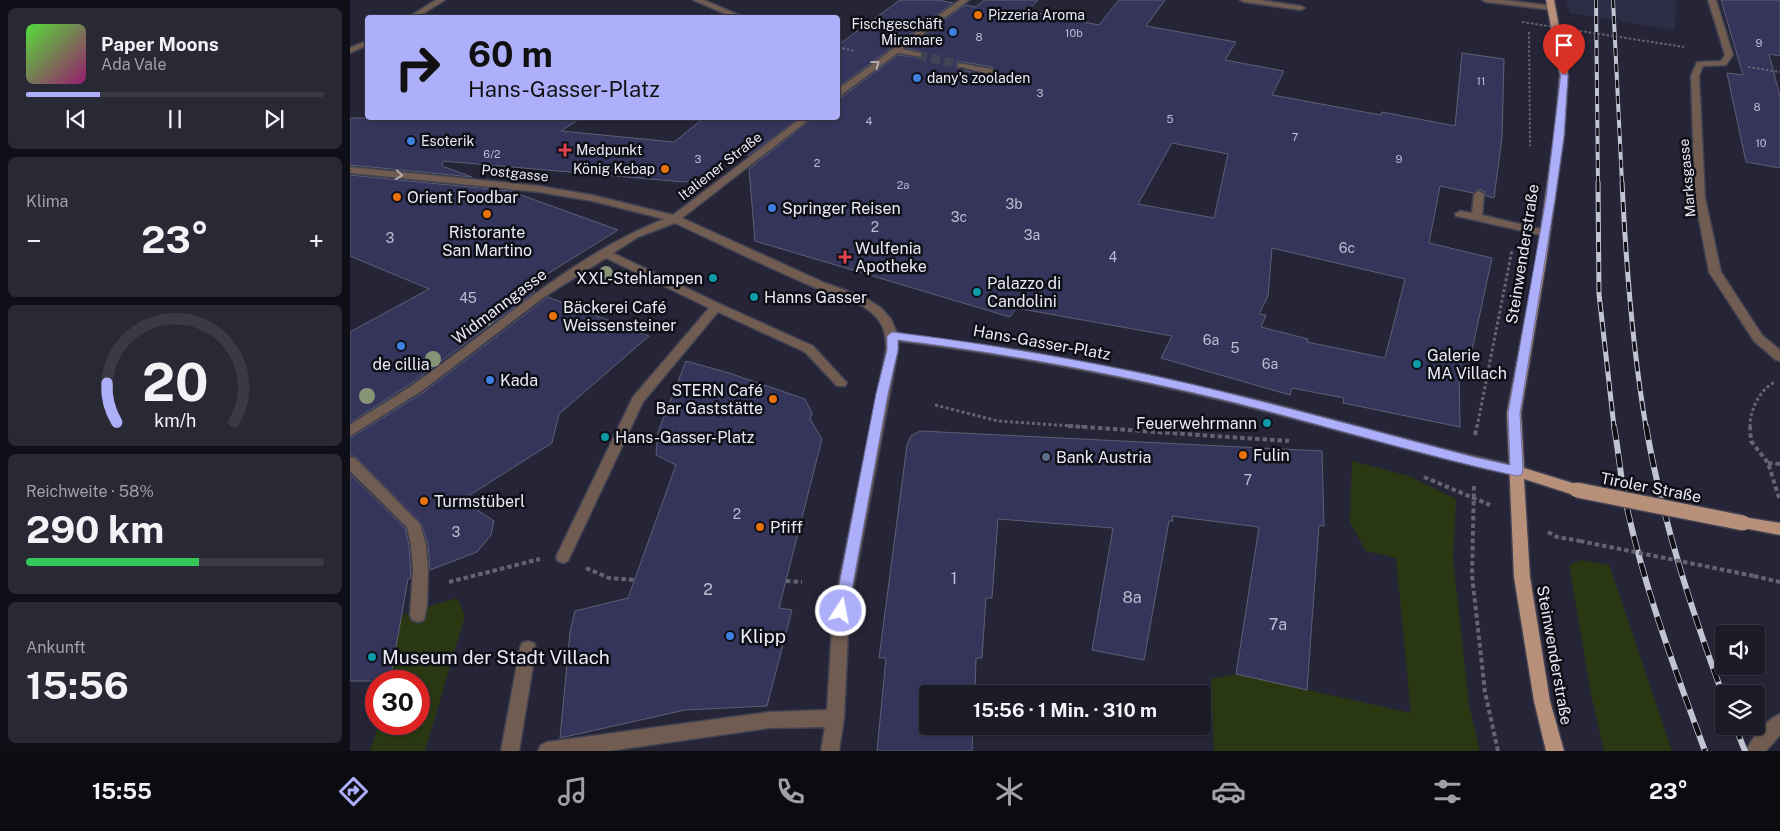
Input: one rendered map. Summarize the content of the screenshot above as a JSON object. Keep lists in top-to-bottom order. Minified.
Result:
{"streets":{"main road":["Steinwenderstraße","Tiroler Straße"],"street":["Italiener Straße","Postgasse","Marksgasse","Widmanngasse","Hans-Gasser-Platz"]},"crossings":[["Italiener Straße","Postgasse"],["Italiener Straße","Widmanngasse"],["Postgasse","Widmanngasse"],["Steinwenderstraße","Hans-Gasser-Platz"],["Steinwenderstraße","Tiroler Straße"],["Hans-Gasser-Platz","Tiroler Straße"]],"one_way":["Postgasse"],"places":{"other":["Pizzeria Aroma","Fischgeschäft Miramare","dany's zooladen","Esoterik","König Kebap","Orient Foodbar","Springer Reisen","Ristorante San Martino","XXL-Stehlampen","Palazzo di Candolini","Hanns Gasser","Bäckerei Café Weissensteiner","de cillia","Galerie MA Villach","Kada","STERN Café Bar Gaststätte","Feuerwehrmann","Hans-Gasser-Platz","Fulin","Bank Austria","Turmstüberl","Pfiff","Klipp","Museum der Stadt Villach"],"health":["Medpunkt","Wulfenia Apotheke"]},"house_numbers":["10b","8","9","11","3","8","5","4","7","10","6/2","3","9","2","2a","3b","3c","2","3a","3","6c","4","45","6a","5","6a","7","2","3","1","2","8a","7a"],"page":{"turn":["60 m","Hans-Gasser-Platz"],"song":["Paper Moons","Ada Vale"],"tile":["Klima",["Reichweite · 58%","290 km"],["Ankunft","15:56"]],"heat":["−","23°","+"],"limit":"30","trip":"15:56 · 1 Min. · 310 m","tabs":["15:55","23°"],"gauge":["20","km/h"]}}
